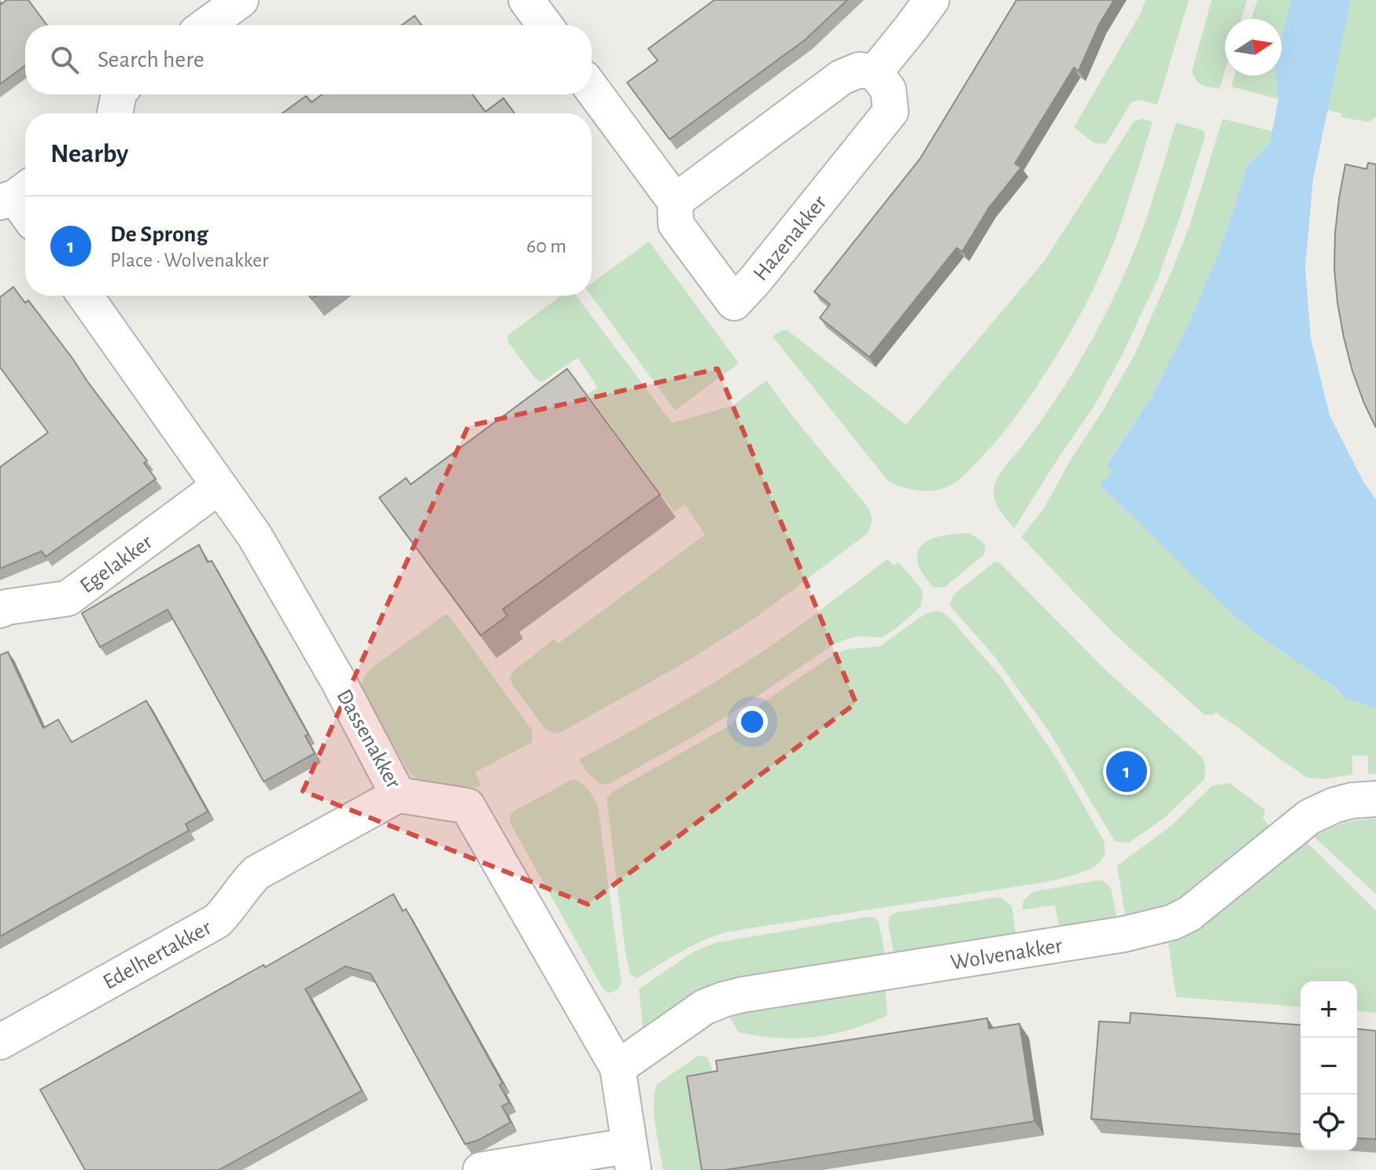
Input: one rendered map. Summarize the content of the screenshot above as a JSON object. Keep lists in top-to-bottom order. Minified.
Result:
{"streets":{"street":["Hazenakker","Egelakker","Dassenakker","Wolvenakker","Edelhertakker"]},"crossings":[["Egelakker","Dassenakker"],["Dassenakker","Wolvenakker"],["Dassenakker","Edelhertakker"]],"north":"right","page":{"search":"Search here","heading":"Nearby","list":[{"mark":"1","name":"De Sprong","note":"Place · Wolvenakker","value":"60 m"}],"pins":"1","map_buttons":["+","−"]}}
